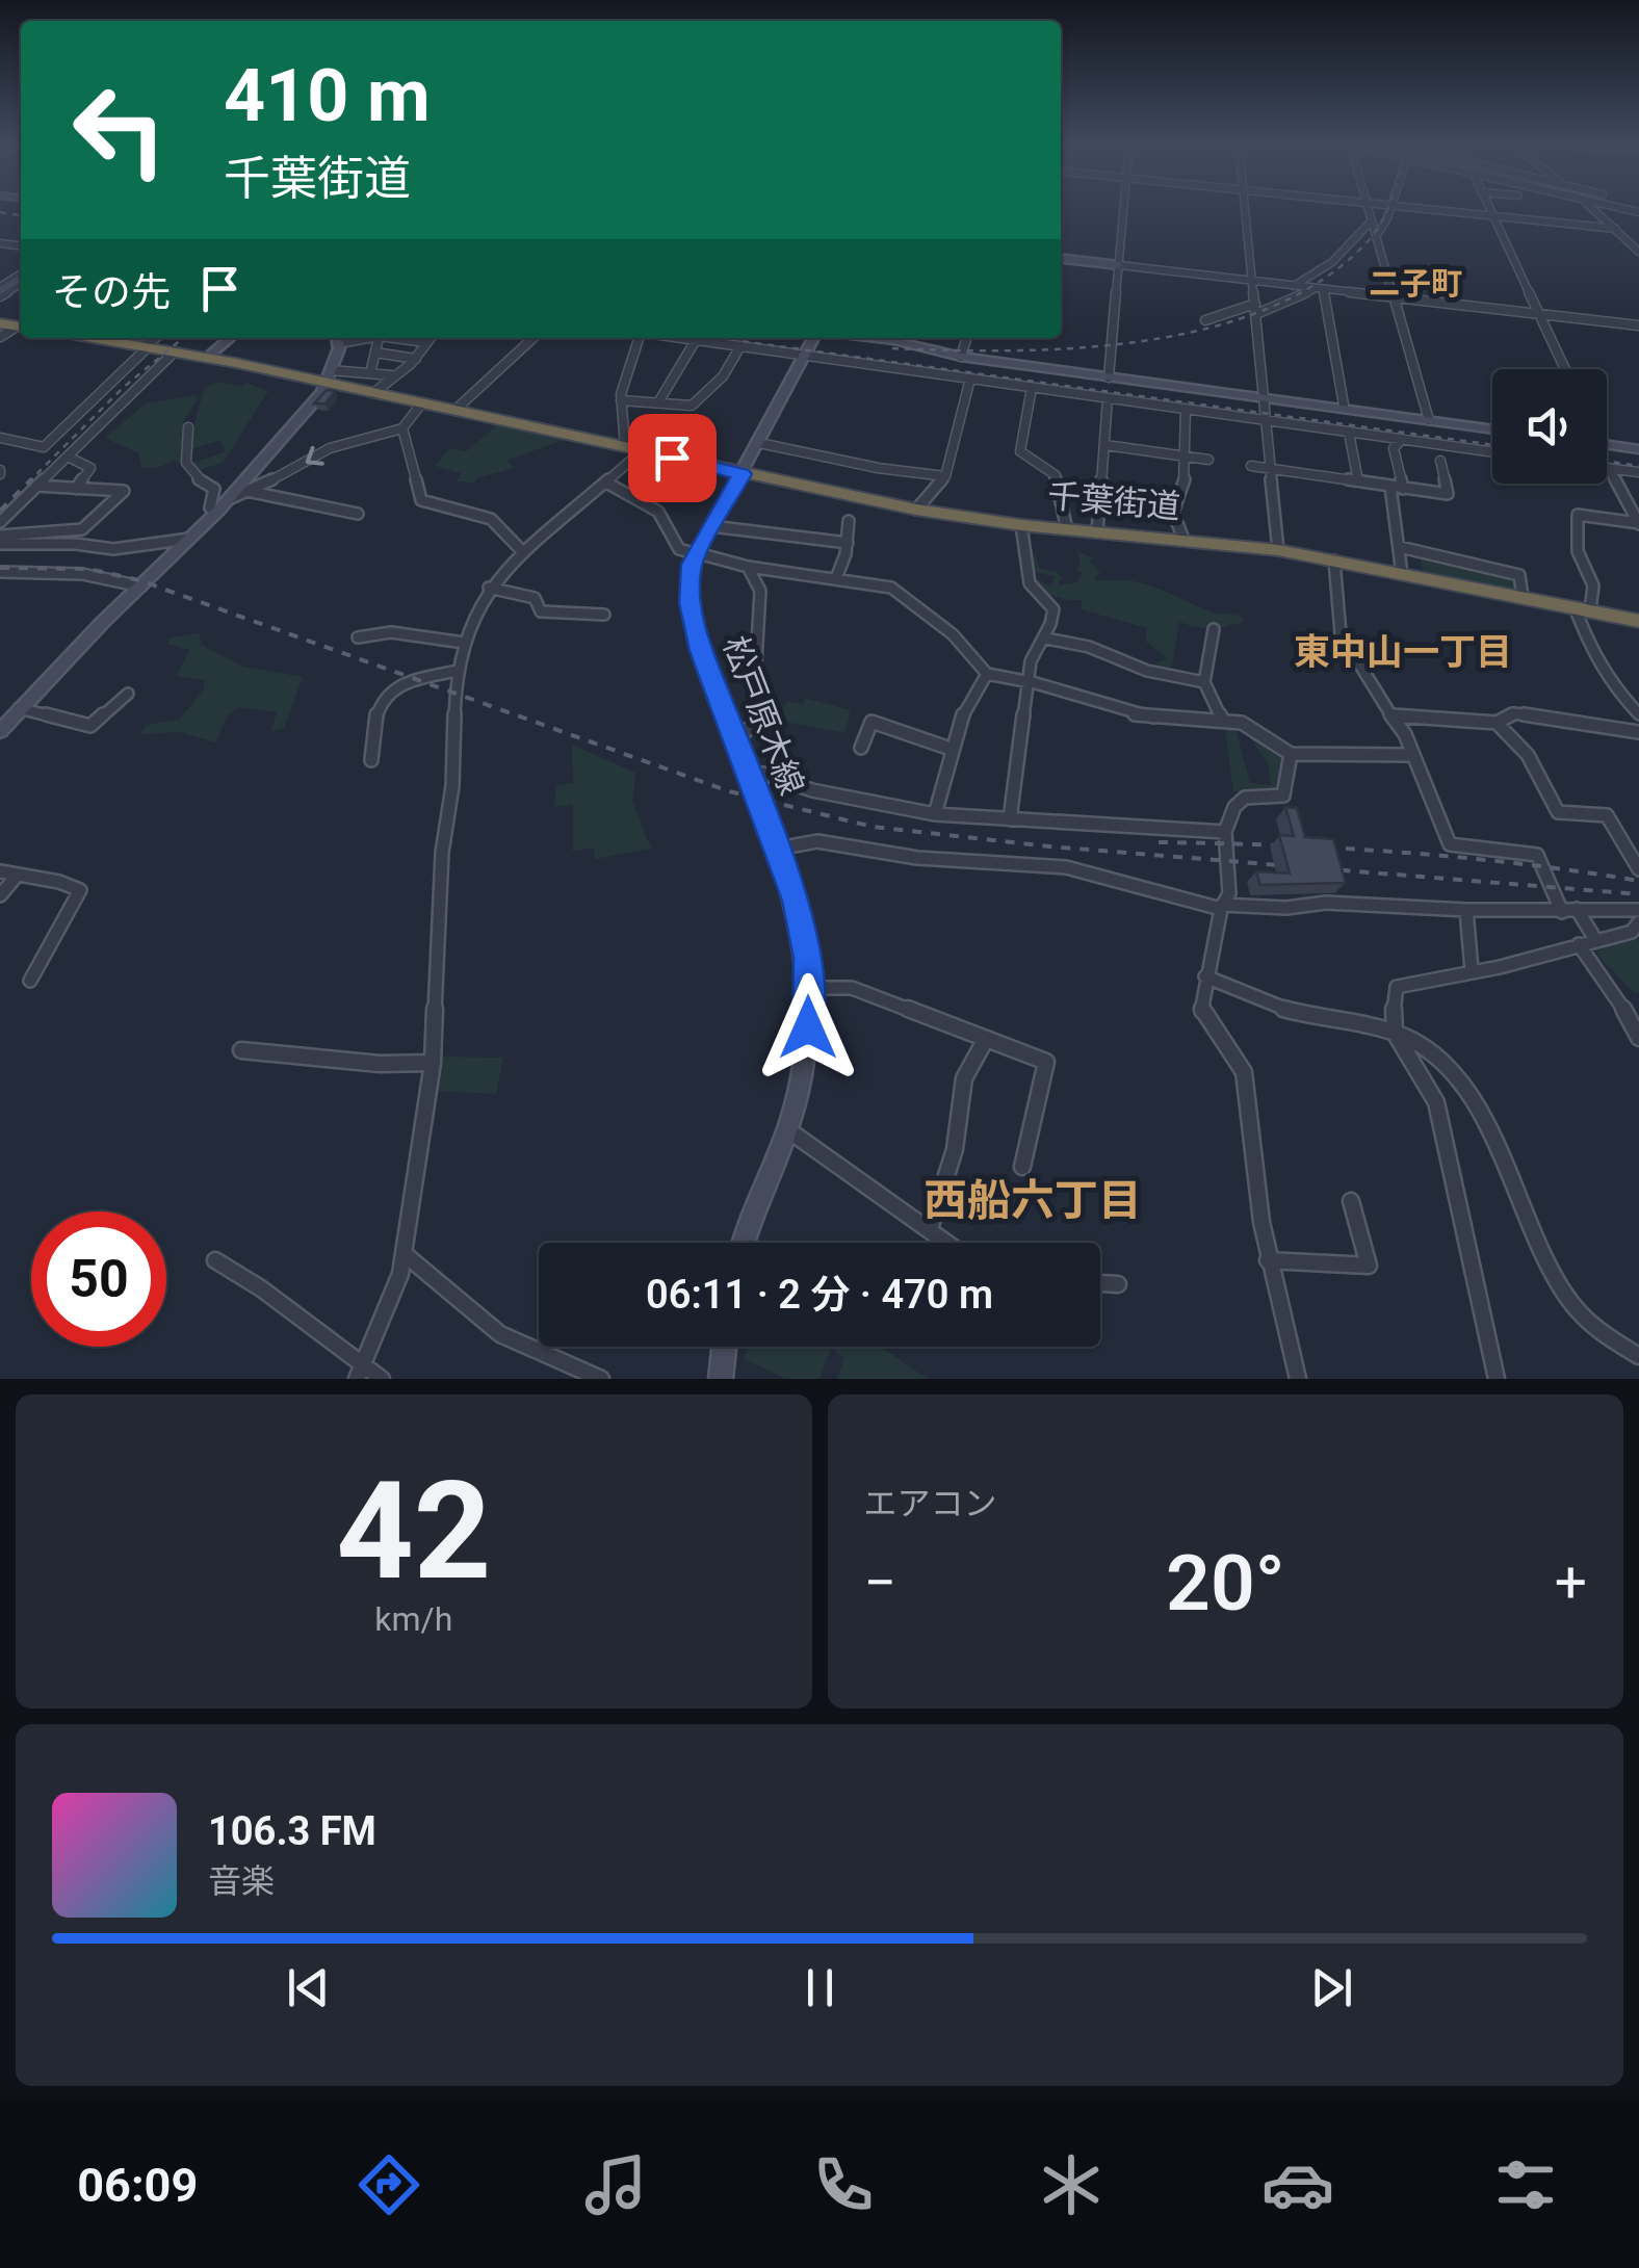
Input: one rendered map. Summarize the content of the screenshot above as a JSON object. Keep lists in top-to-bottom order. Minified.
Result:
{"streets":{"highway":["千葉街道"],"street":["松戸原木線"]},"crossings":[["千葉街道","松戸原木線"]],"districts":["二子町","東中山一丁目","西船六丁目"],"page":{"turn":["410 m","千葉街道"],"then":"その先","limit":"50","trip":"06:11 · 2 分 · 470 m","tile":[["42","km/h"],"エアコン"],"heat":["−","20°","+"],"song":["106.3 FM","音楽"],"tabs":"06:09"}}
